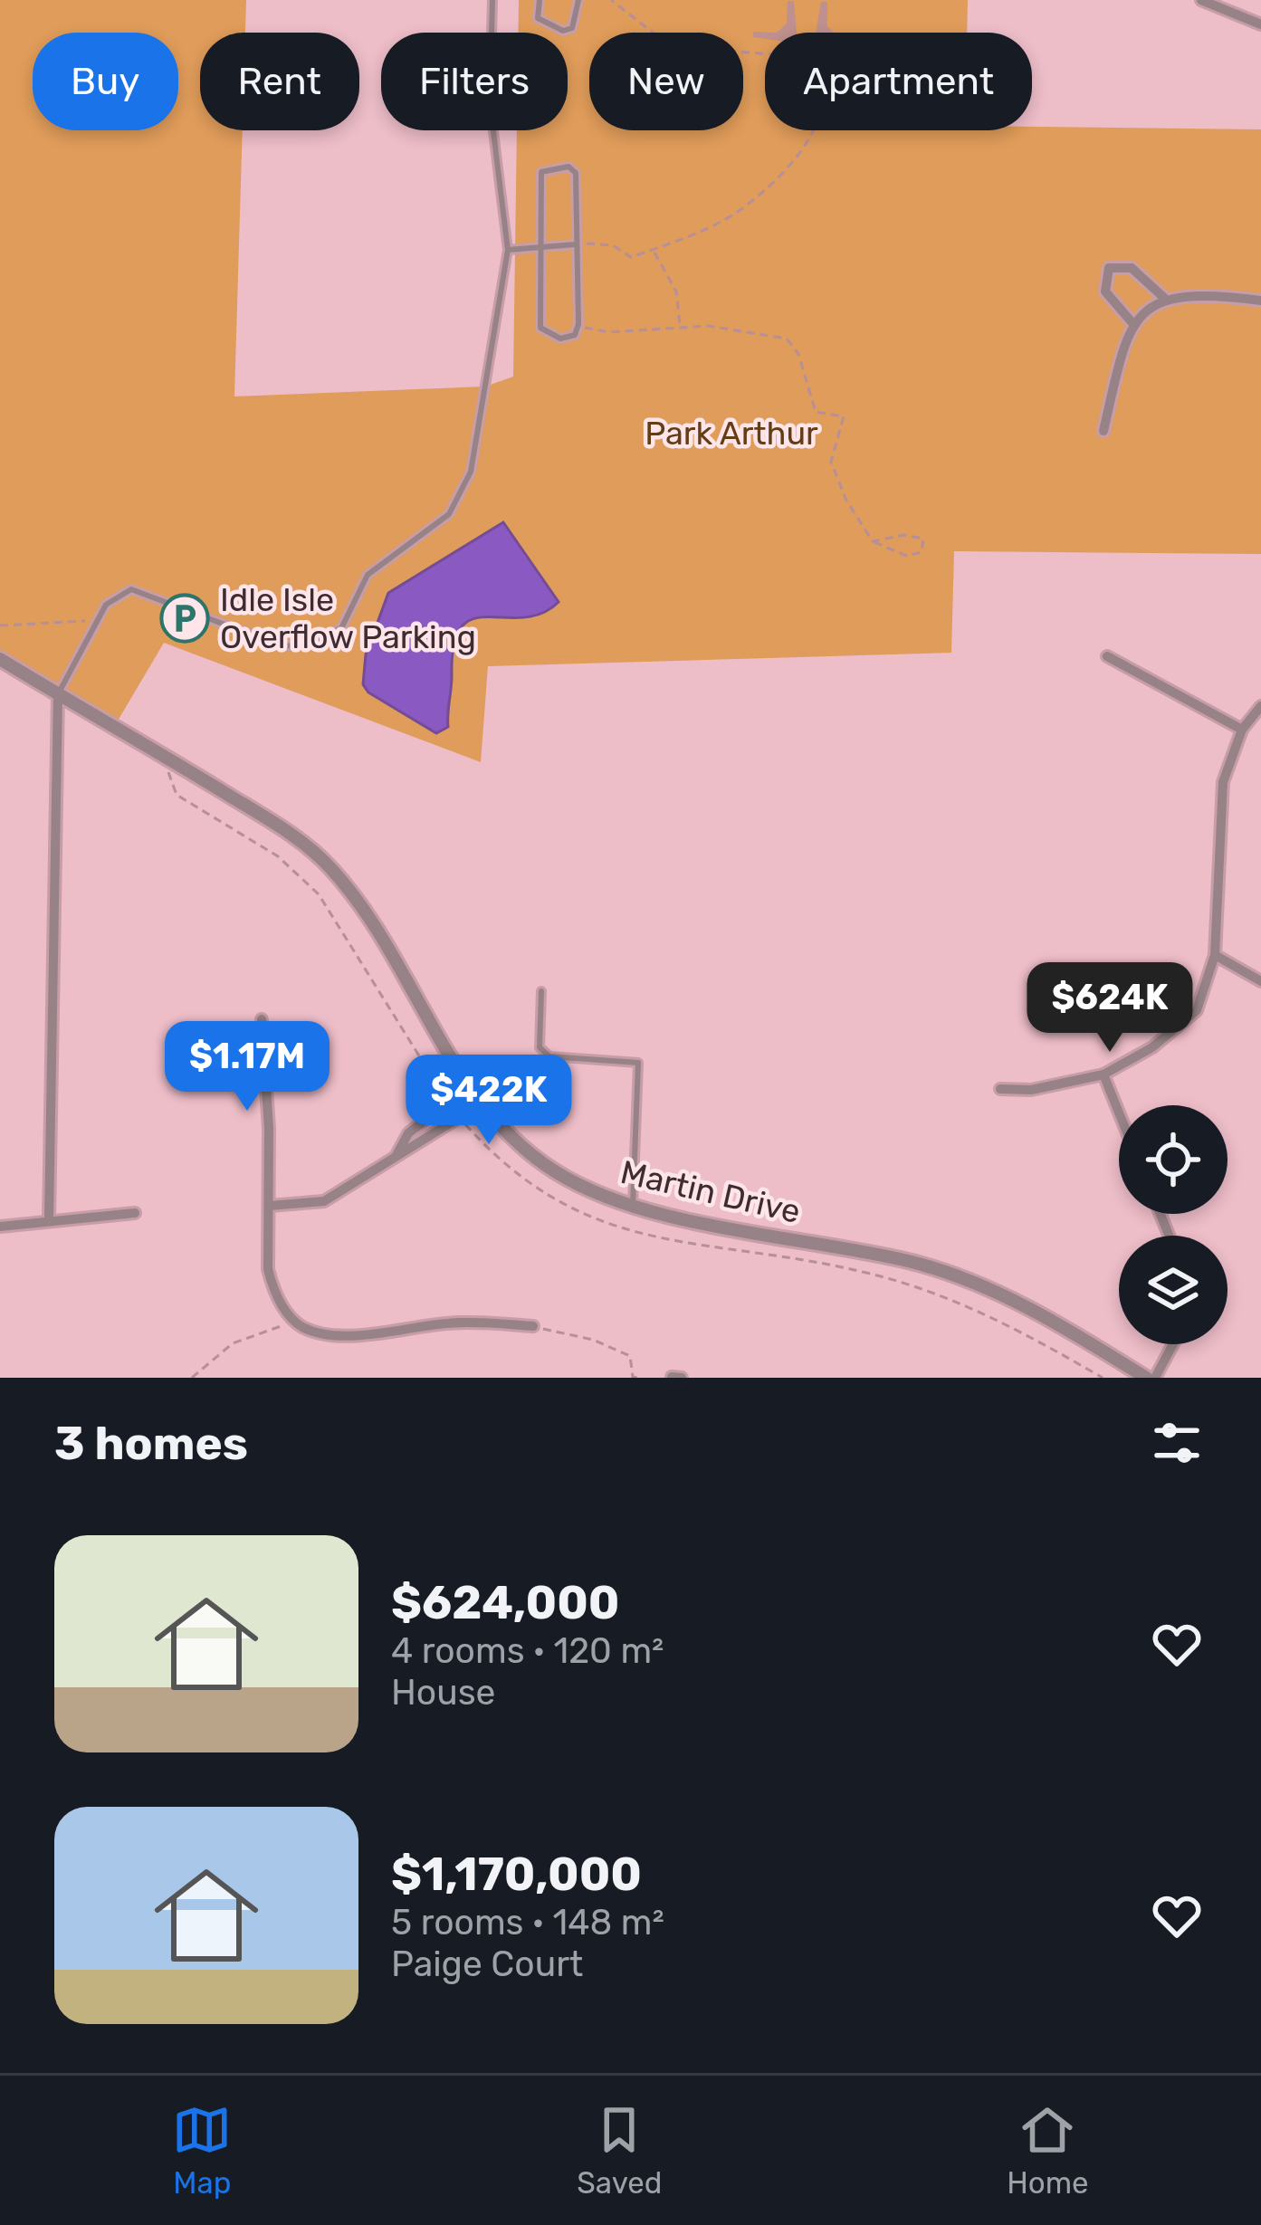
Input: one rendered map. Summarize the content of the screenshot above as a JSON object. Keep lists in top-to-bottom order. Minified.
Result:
{"streets":{"street":["Martin Drive"]},"parks":["Park Arthur"],"places":{"parking":["Idle Isle Overflow Parking"]},"page":{"chip":["Buy","Rent","Filters","New","Apartment"],"price":["$624K","$1.17M","$422K"],"heading":"3 homes","list":[{"name":"$624,000","note":"4 rooms · 120 m² · House"},{"name":"$1,170,000","note":"5 rooms · 148 m² · Paige Court"}],"tabs":["Map","Saved","Home"]}}
